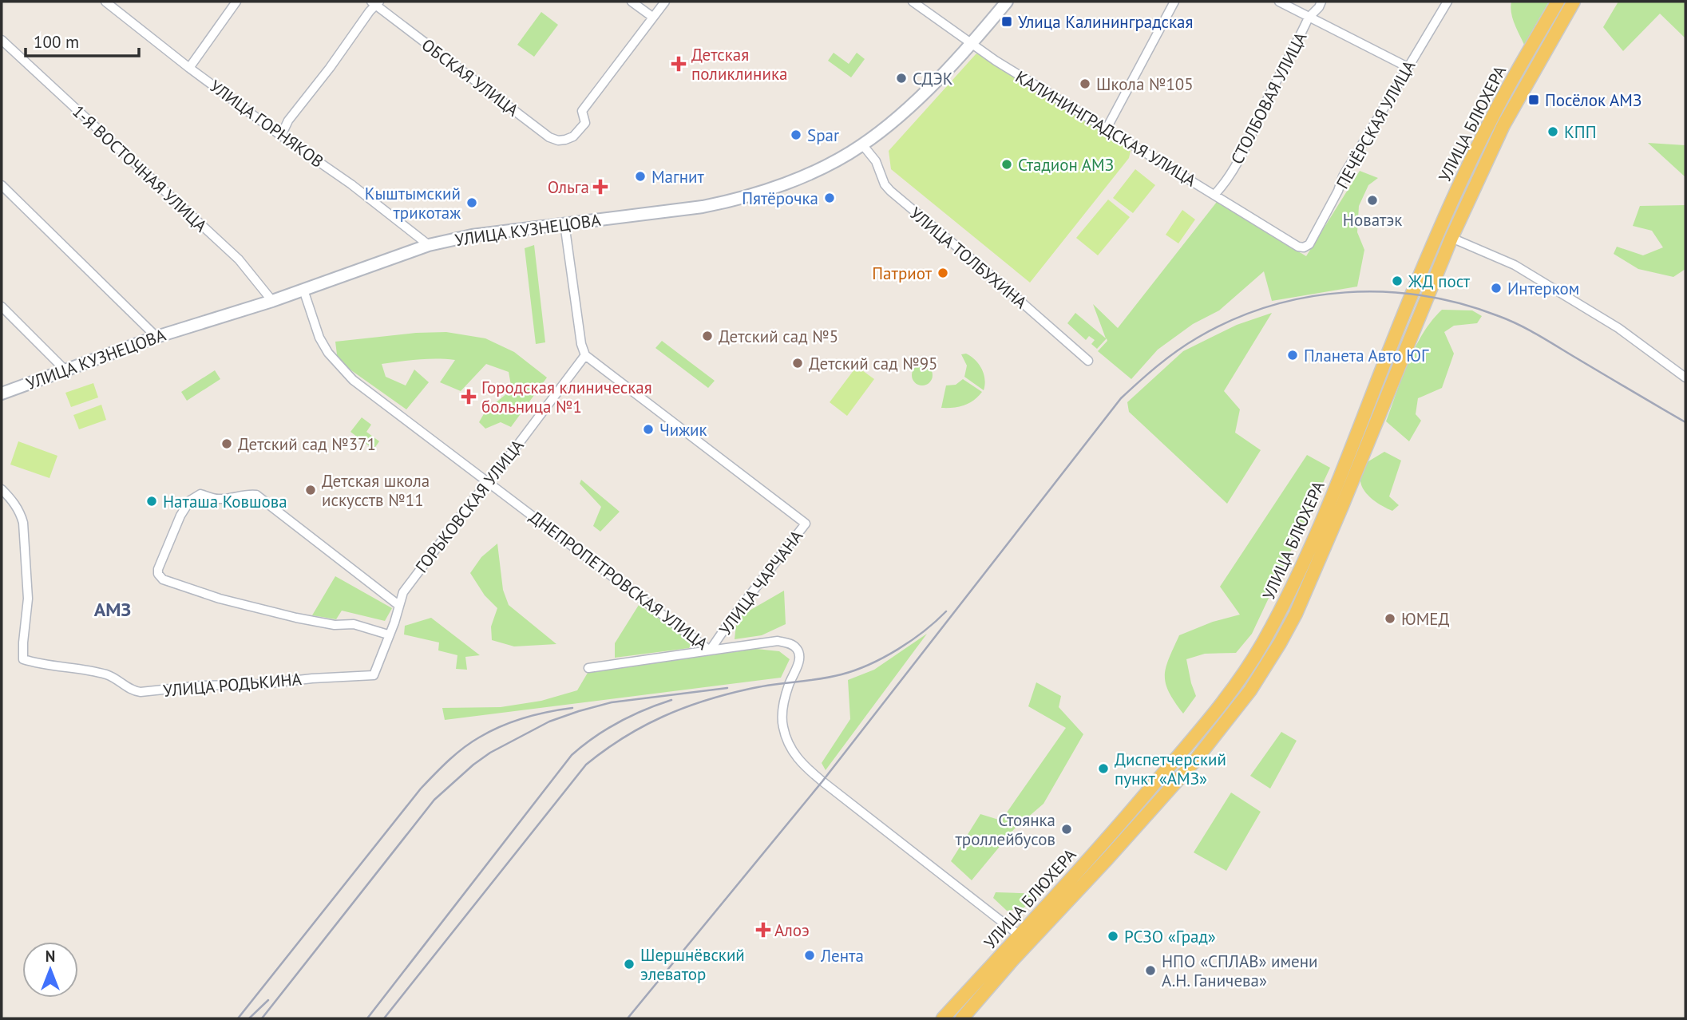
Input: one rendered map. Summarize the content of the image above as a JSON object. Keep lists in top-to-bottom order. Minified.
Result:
{"streets":{"main road":["УЛИЦА БЛЮХЕРА"],"street":["ОБСКАЯ УЛИЦА","СТОЛБОВАЯ УЛИЦА","УЛИЦА ГОРНЯКОВ","ПЕЧЁРСКАЯ УЛИЦА","КАЛИНИНГРАДСКАЯ УЛИЦА","1-Я ВОСТОЧНАЯ УЛИЦА","УЛИЦА КУЗНЕЦОВА","УЛИЦА ТОЛБУХИНА","ГОРЬКОВСКАЯ УЛИЦА","ДНЕПРОПЕТРОВСКАЯ УЛИЦА","УЛИЦА ЧАРЧАНА","УЛИЦА РОДЬКИНА"]},"crossings":[["СТОЛБОВАЯ УЛИЦА","КАЛИНИНГРАДСКАЯ УЛИЦА"],["УЛИЦА ГОРНЯКОВ","УЛИЦА КУЗНЕЦОВА"],["УЛИЦА БЛЮХЕРА","ДНЕПРОПЕТРОВСКАЯ УЛИЦА"],["ПЕЧЁРСКАЯ УЛИЦА","КАЛИНИНГРАДСКАЯ УЛИЦА"],["КАЛИНИНГРАДСКАЯ УЛИЦА","УЛИЦА КУЗНЕЦОВА"],["1-Я ВОСТОЧНАЯ УЛИЦА","УЛИЦА КУЗНЕЦОВА"],["УЛИЦА КУЗНЕЦОВА","УЛИЦА ТОЛБУХИНА"],["УЛИЦА КУЗНЕЦОВА","ДНЕПРОПЕТРОВСКАЯ УЛИЦА"],["ГОРЬКОВСКАЯ УЛИЦА","ДНЕПРОПЕТРОВСКАЯ УЛИЦА"],["ГОРЬКОВСКАЯ УЛИЦА","УЛИЦА ЧАРЧАНА"],["ГОРЬКОВСКАЯ УЛИЦА","УЛИЦА РОДЬКИНА"],["ДНЕПРОПЕТРОВСКАЯ УЛИЦА","УЛИЦА ЧАРЧАНА"]],"districts":["АМЗ"],"places":{"transit":["Улица Калининградская","Посёлок АМЗ"],"health":["Детская поликлиника","Ольга","Городская клиническая больница №1","Алоэ"],"other":["СДЭК","Школа №105","КПП","Spar","Стадион АМЗ","Магнит","Пятёрочка","Новатэк","Кыштымский трикотаж","Патриот","ЖД пост","Интерком","Детский сад №5","Планета Авто ЮГ","Детский сад №95","Чижик","Детский сад №371","Детская школа искусств №11","Наташа Ковшова","ЮМЕД","Диспетчерский пункт «АМЗ»","Стоянка троллейбусов","РСЗО «Град»","Лента","Шершнёвский элеватор","НПО «СПЛАВ» имени А.Н. Ганичева»"]},"scale_bar":"100 m","north":"top"}
